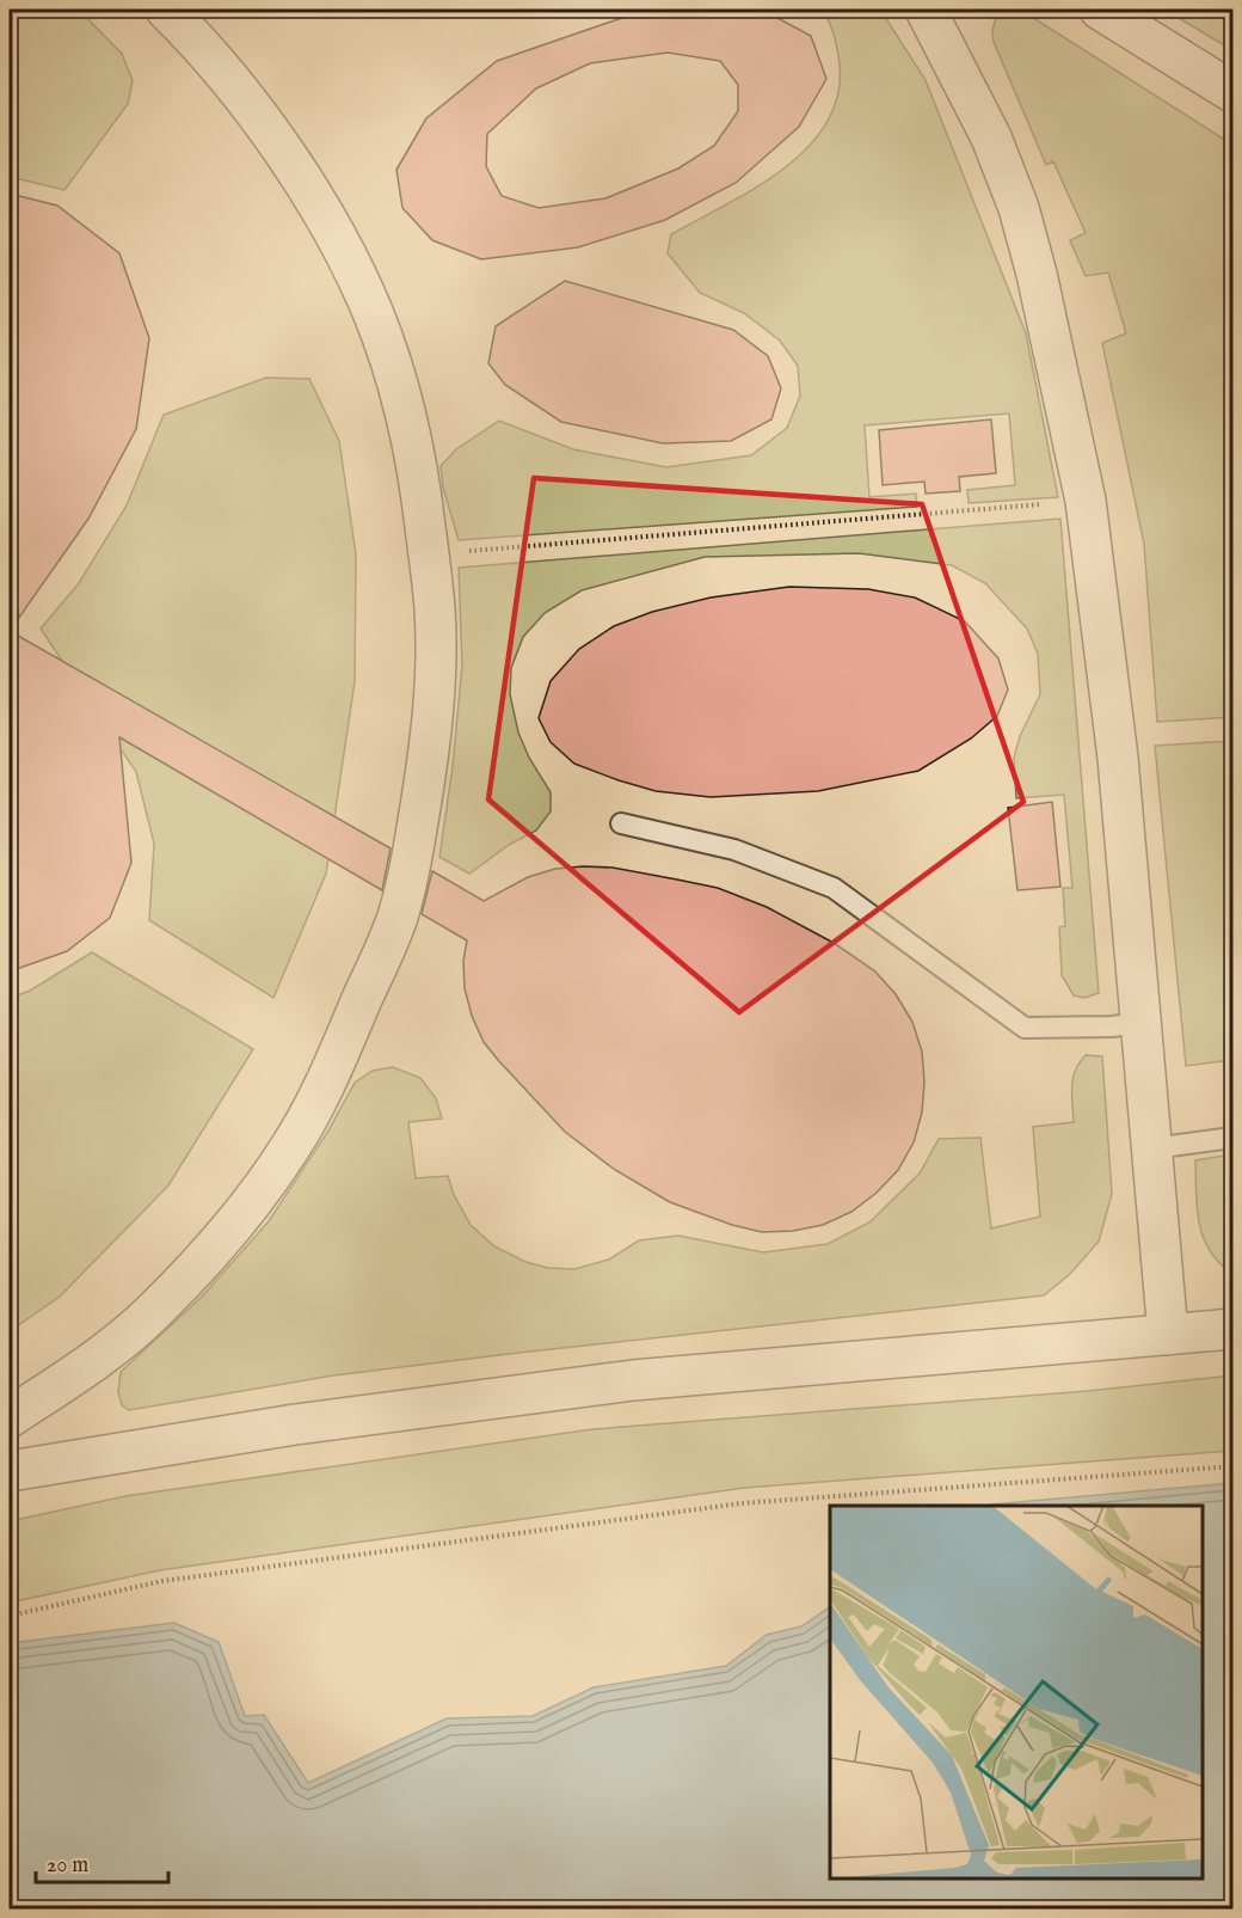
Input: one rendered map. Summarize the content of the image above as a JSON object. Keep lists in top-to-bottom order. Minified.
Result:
{"scale_bar":"20 m"}
